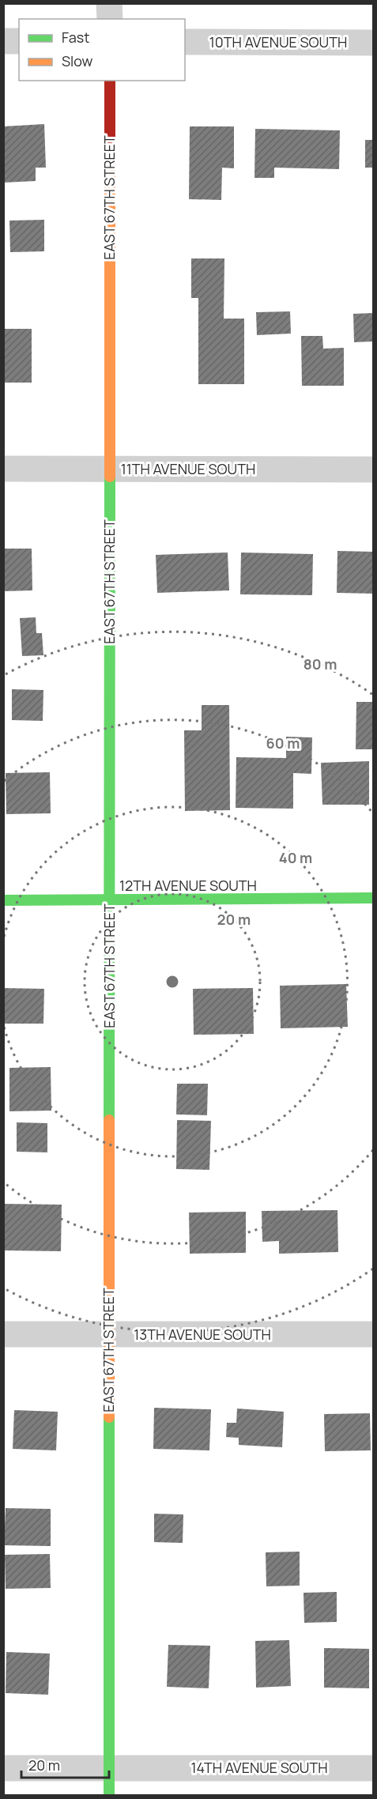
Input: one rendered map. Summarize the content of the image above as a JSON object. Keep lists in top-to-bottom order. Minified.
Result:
{"streets":{"street":["10TH AVENUE SOUTH","EAST 67TH STREET","11TH AVENUE SOUTH","12TH AVENUE SOUTH","13TH AVENUE SOUTH","14TH AVENUE SOUTH"]},"crossings":[["EAST 67TH STREET","11TH AVENUE SOUTH"],["EAST 67TH STREET","12TH AVENUE SOUTH"],["EAST 67TH STREET","13TH AVENUE SOUTH"],["EAST 67TH STREET","14TH AVENUE SOUTH"]],"legend":["Fast","Slow"],"scale_bar":"20 m","rings":["80 m","60 m","40 m","20 m"]}
